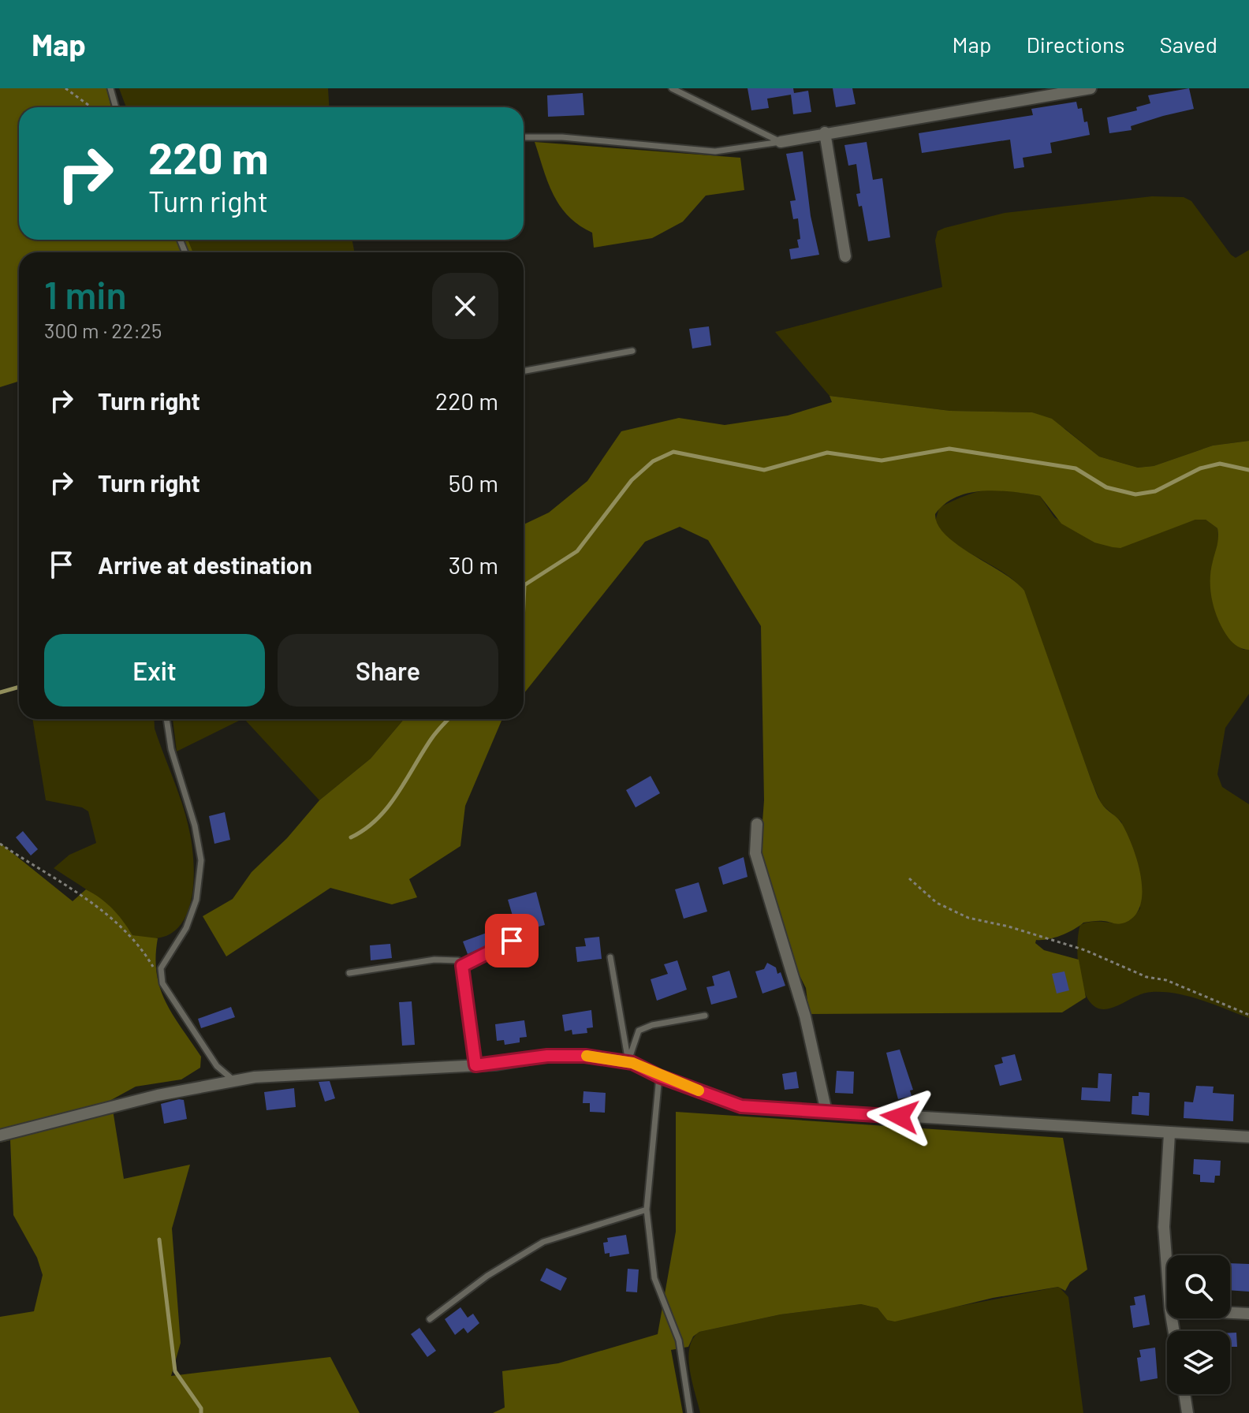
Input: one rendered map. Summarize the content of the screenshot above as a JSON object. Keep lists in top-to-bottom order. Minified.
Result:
{"page":{"header":"Map","nav":["Map","Directions","Saved"],"turn":["220 m","Turn right"],"heading":["1 min","300 m · 22:25"],"list":[{"name":"Turn right","value":"220 m"},{"name":"Turn right","value":"50 m"},{"name":"Arrive at destination","value":"30 m"}],"buttons":["Exit","Share"]}}
